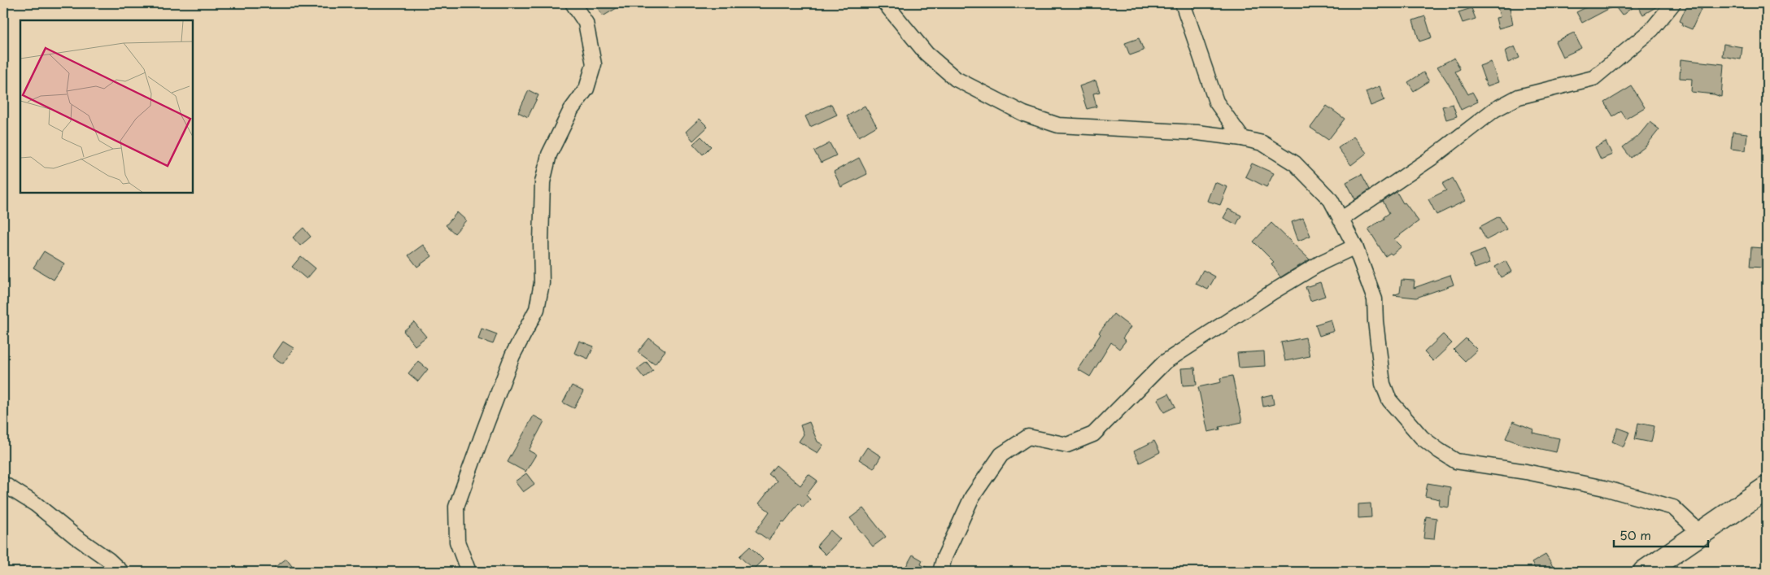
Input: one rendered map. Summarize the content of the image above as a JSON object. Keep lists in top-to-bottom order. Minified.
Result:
{"scale_bar":"50 m"}
